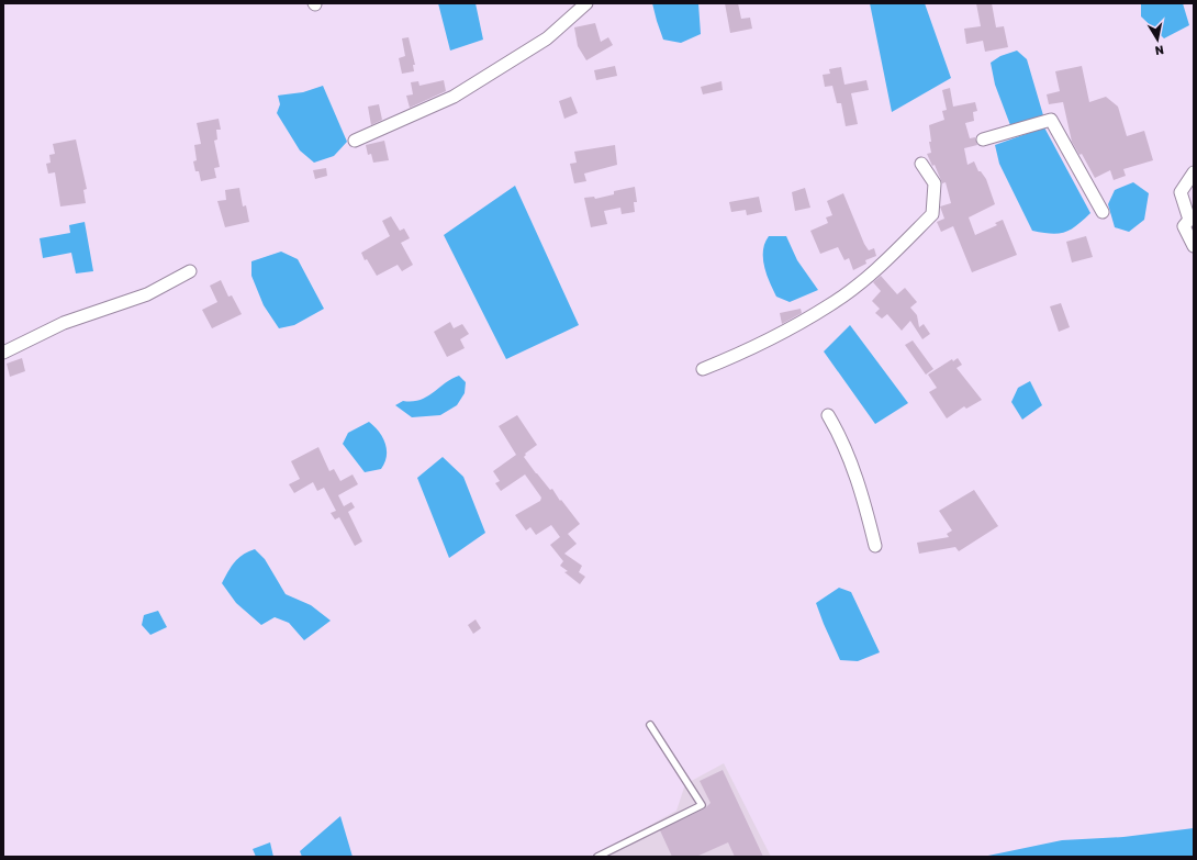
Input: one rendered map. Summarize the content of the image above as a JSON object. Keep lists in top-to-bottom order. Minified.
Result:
{"north":"bottom"}
